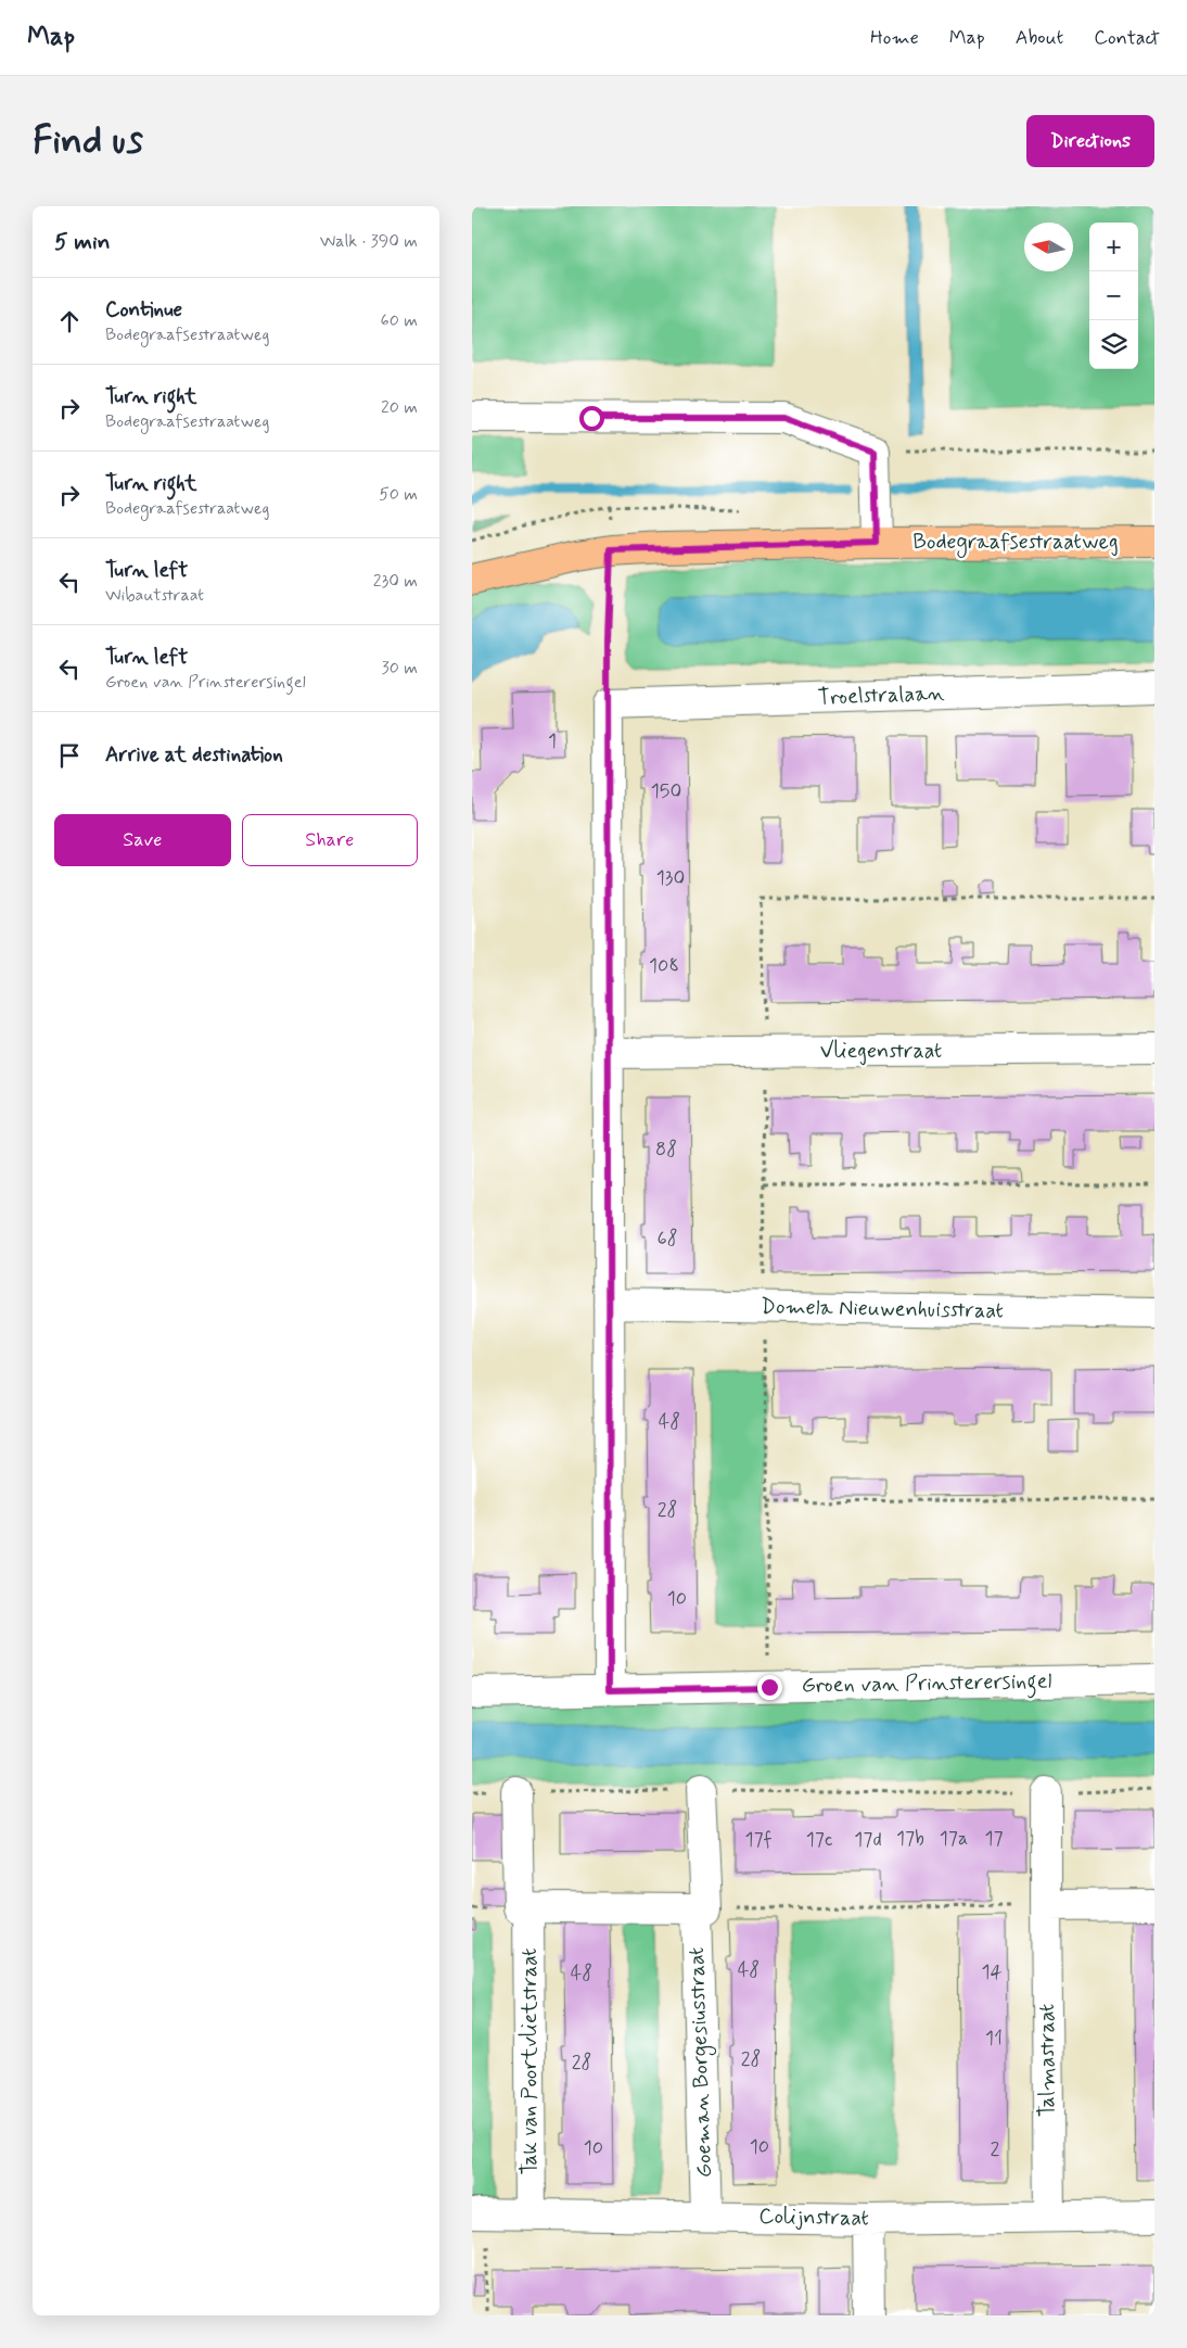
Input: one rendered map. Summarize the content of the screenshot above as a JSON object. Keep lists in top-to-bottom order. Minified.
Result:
{"streets":{"main road":["Bodegraafsestraatweg"],"street":["Troelstralaan","Vliegenstraat","Domela Nieuwenhuisstraat","Groen van Prinsterersingel","Talmastraat","Tak van Poortvlietstraat","Goeman Borgesiusstraat","Colijnstraat"]},"crossings":[["Talmastraat","Colijnstraat"],["Tak van Poortvlietstraat","Colijnstraat"],["Goeman Borgesiusstraat","Colijnstraat"]],"house_numbers":["1","150","130","108","88","68","48","28","10","17b","17a","17","17f","17c","17d","48","14","48","11","28","28","10","10","2"],"north":"left","page":{"header":"Map","nav":["Home","Map","About","Contact"],"buttons":["Directions",["Save","Share"]],"title":"Find us","heading":["5 min","Walk · 390 m"],"map_buttons":["+","−"],"list":[["Continue","Bodegraafsestraatweg","60 m"],["Turn right","Bodegraafsestraatweg","20 m"],["Turn right","Bodegraafsestraatweg","50 m"],["Turn left","Wibautstraat","230 m"],["Turn left","Groen van Prinsterersingel","30 m"],"Arrive at destination"]}}
